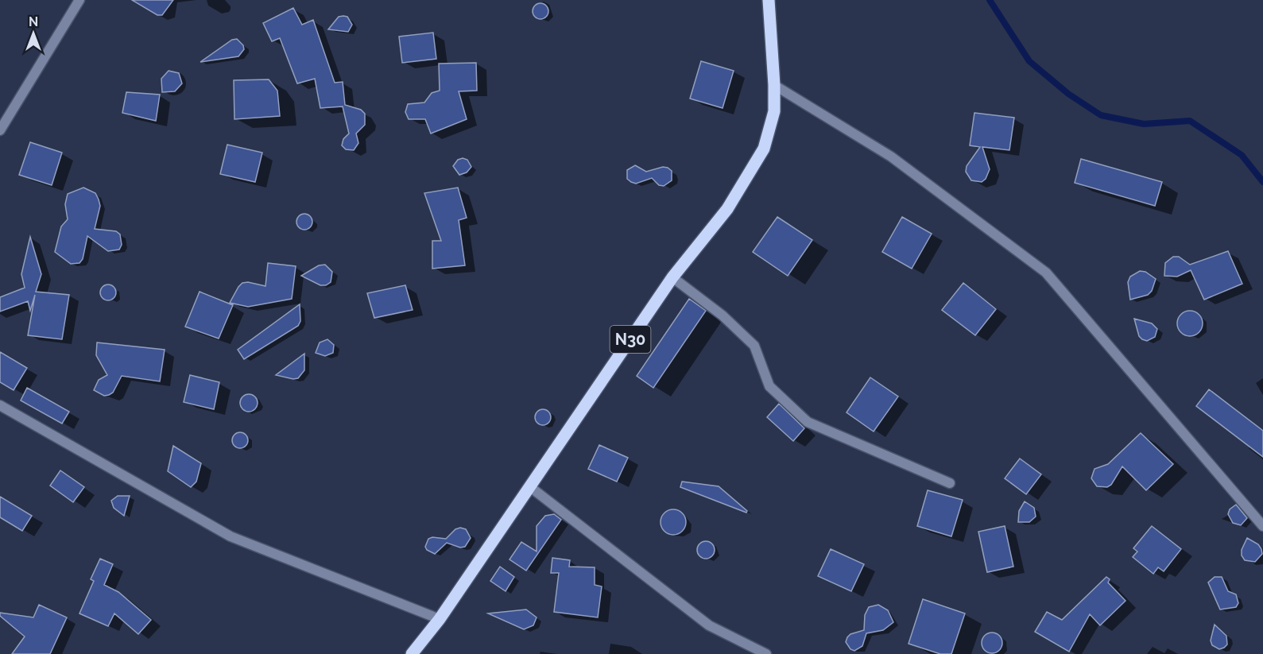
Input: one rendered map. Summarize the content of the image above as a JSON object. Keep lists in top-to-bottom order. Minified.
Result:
{"streets":{"main road":["N30"]},"north":"top"}
